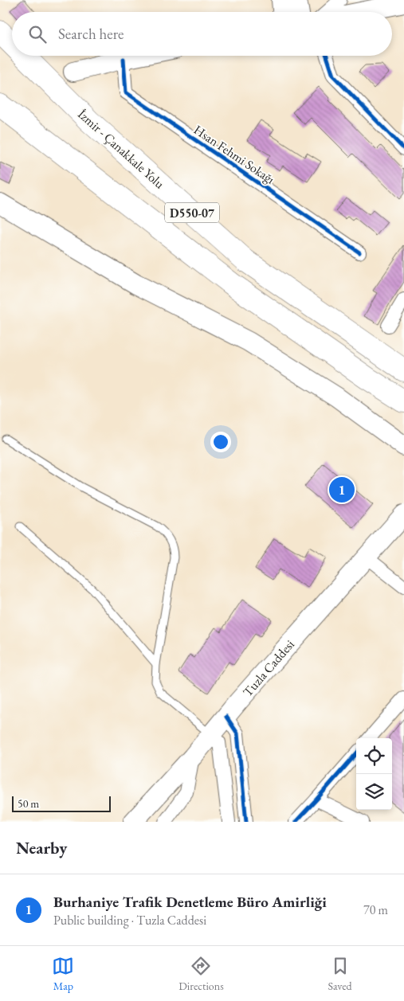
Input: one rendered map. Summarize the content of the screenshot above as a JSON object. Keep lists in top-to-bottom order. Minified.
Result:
{"streets":{"highway":["İzmir - Çanakkale Yolu","D550-07"],"main road":["Tuzla Caddesi"],"street":["Hsan Fehmi Sokağı"]},"scale_bar":"50 m","page":{"search":"Search here","pins":"1","scale":"50 m","heading":"Nearby","list":[{"mark":"1","name":"Burhaniye Trafik Denetleme Büro Amirliği","note":"Public building · Tuzla Caddesi","value":"70 m"}],"nav":["Map","Directions","Saved"]}}
